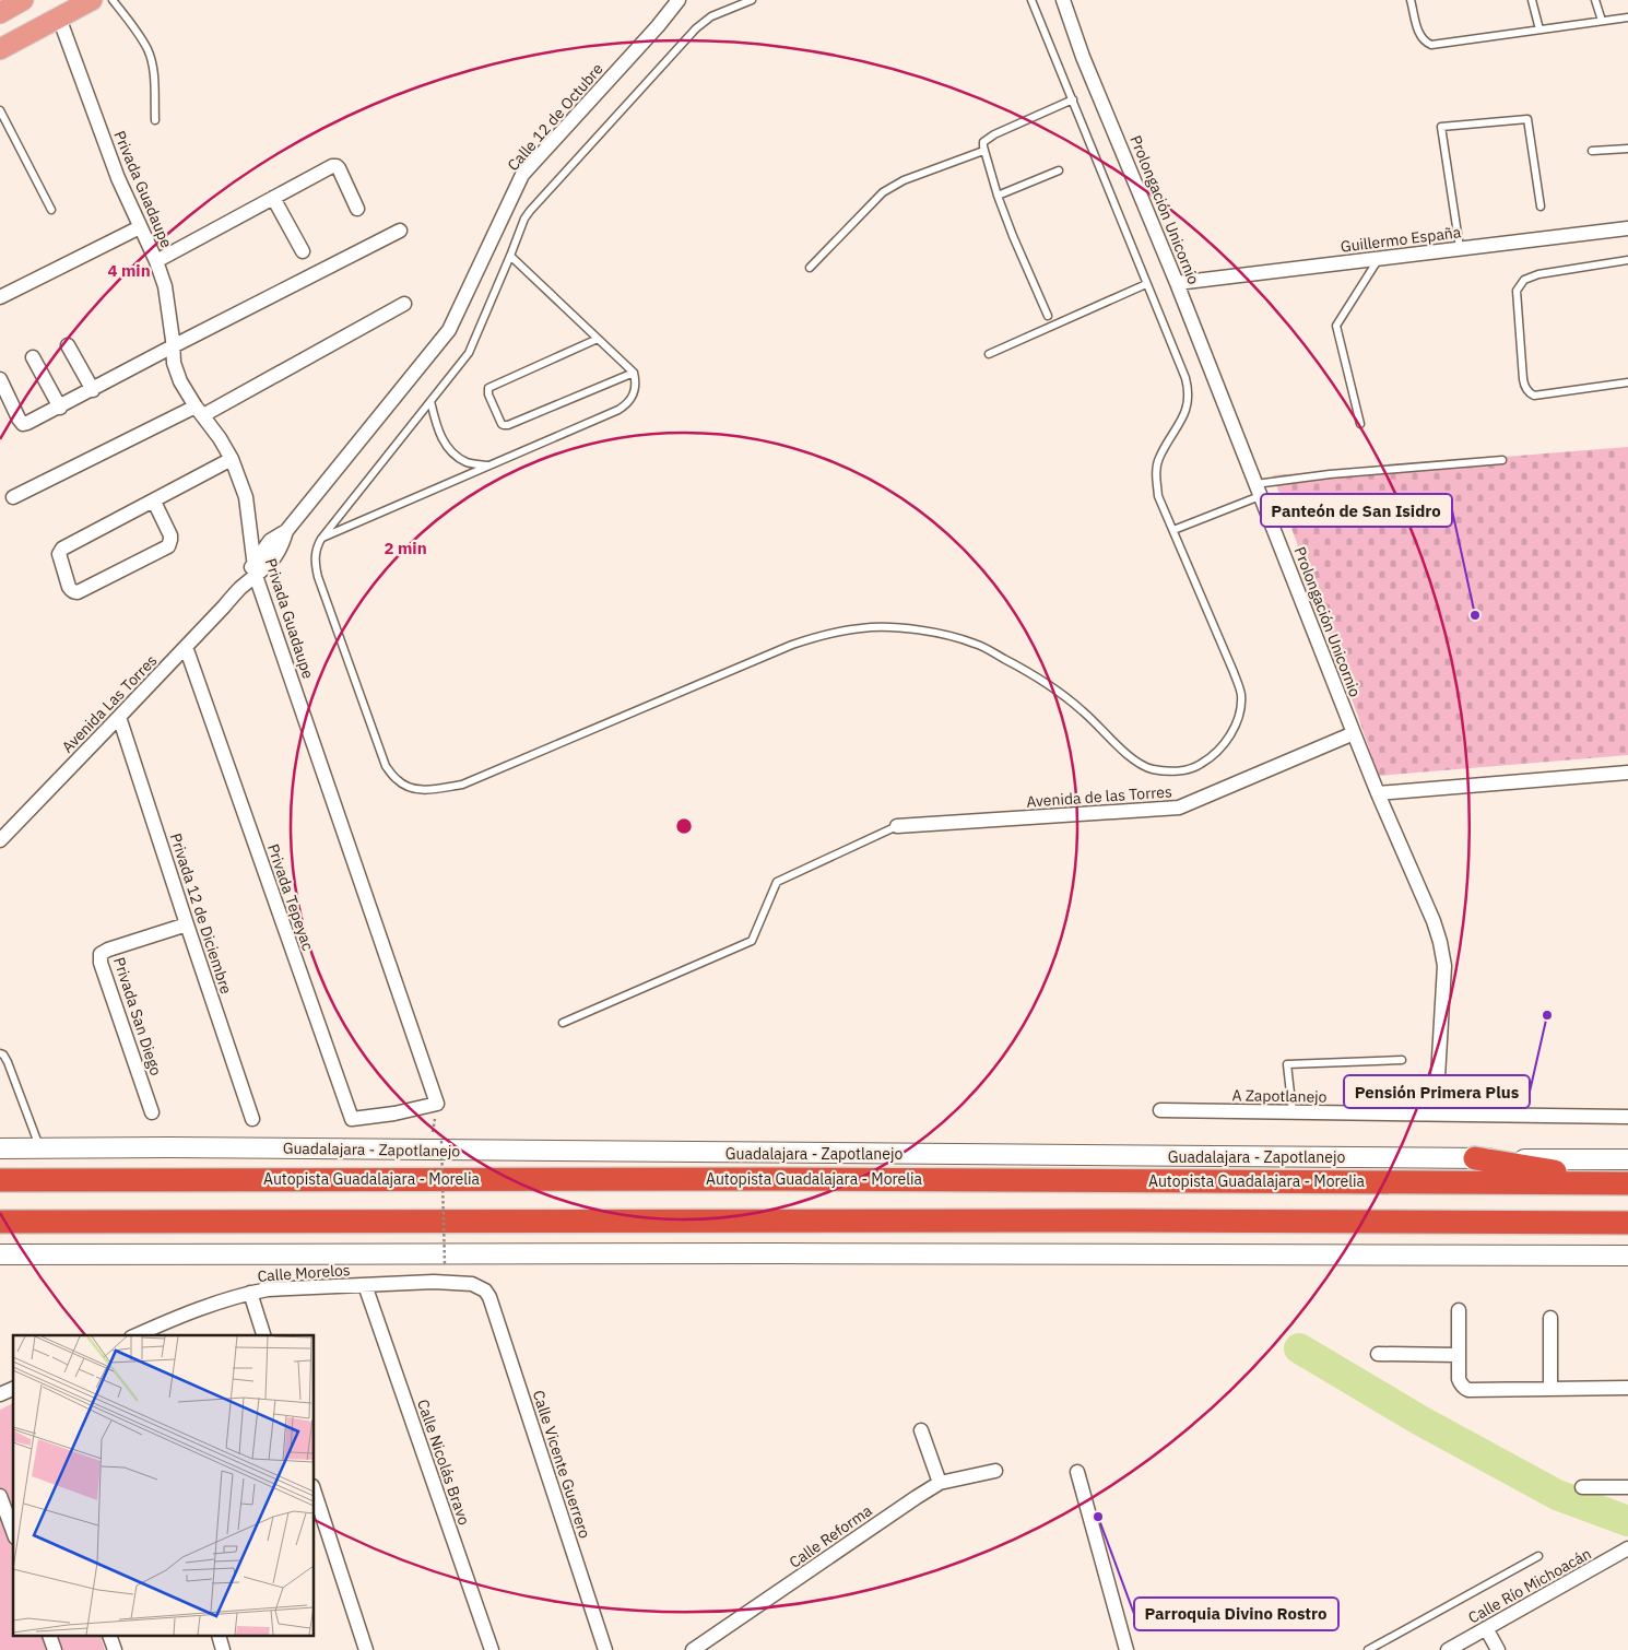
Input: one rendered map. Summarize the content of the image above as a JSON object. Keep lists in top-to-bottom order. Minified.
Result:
{"streets":{"highway":["Autopista Guadalajara - Morelia"],"street":["Calle 12 de Octubre","Privada Guadaupe","Prolongación Unicornio","Guillermo España","Avenida Las Torres","Avenida de las Torres","Privada Tepeyac","Privada 12 de Diciembre","Privada San Diego","A Zapotlanejo","Guadalajara - Zapotlanejo","Calle Morelos","Calle Nicolás Bravo","Calle Vicente Guerrero","Calle Reforma","Calle Río Michoacán"]},"crossings":[["Calle 12 de Octubre","Avenida Las Torres"],["Privada Guadaupe","Avenida Las Torres"],["Privada Guadaupe","Privada Tepeyac"],["Prolongación Unicornio","Guillermo España"],["Prolongación Unicornio","Avenida de las Torres"],["Prolongación Unicornio","A Zapotlanejo"],["Avenida Las Torres","Privada Tepeyac"],["Avenida Las Torres","Privada 12 de Diciembre"],["Privada 12 de Diciembre","Privada San Diego"],["Calle Morelos","Calle Nicolás Bravo"],["Calle Morelos","Calle Vicente Guerrero"]],"places":["Panteón de San Isidro","Pensión Primera Plus","Parroquia Divino Rostro"],"rings":["4 min","2 min"]}
